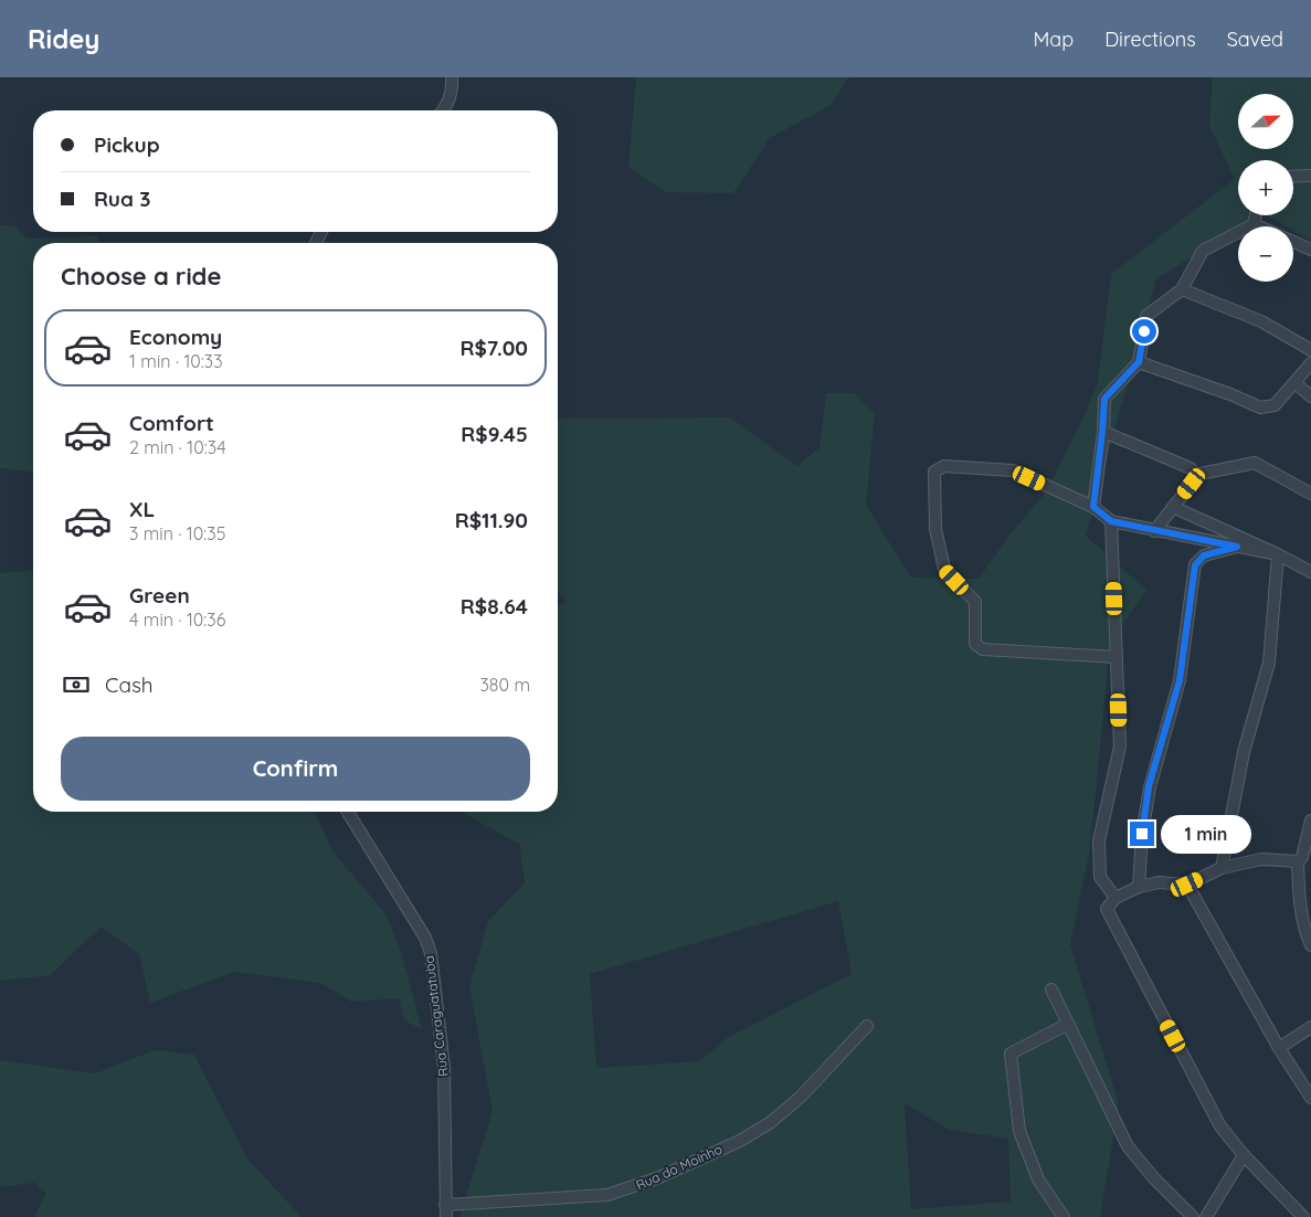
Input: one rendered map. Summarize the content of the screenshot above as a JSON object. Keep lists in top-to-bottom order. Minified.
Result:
{"streets":{"street":["Rua Caraguatatuba","Rua do Moínho"]},"crossings":[["Rua Caraguatatuba","Rua do Moínho"]],"north":"right","page":{"header":"Ridey","nav":["Map","Directions","Saved"],"map_buttons":["+","−"],"banner":["Pickup","Rua 3"],"heading":"Choose a ride","list":[{"name":"Economy","note":"1 min · 10:33","value":"R$7.00"},{"name":"Comfort","note":"2 min · 10:34","value":"R$9.45"},{"name":"XL","note":"3 min · 10:35","value":"R$11.90"},{"name":"Green","note":"4 min · 10:36","value":"R$8.64"}],"pay":["Cash","380 m"],"buttons":"Confirm","bubble":"1 min"}}
